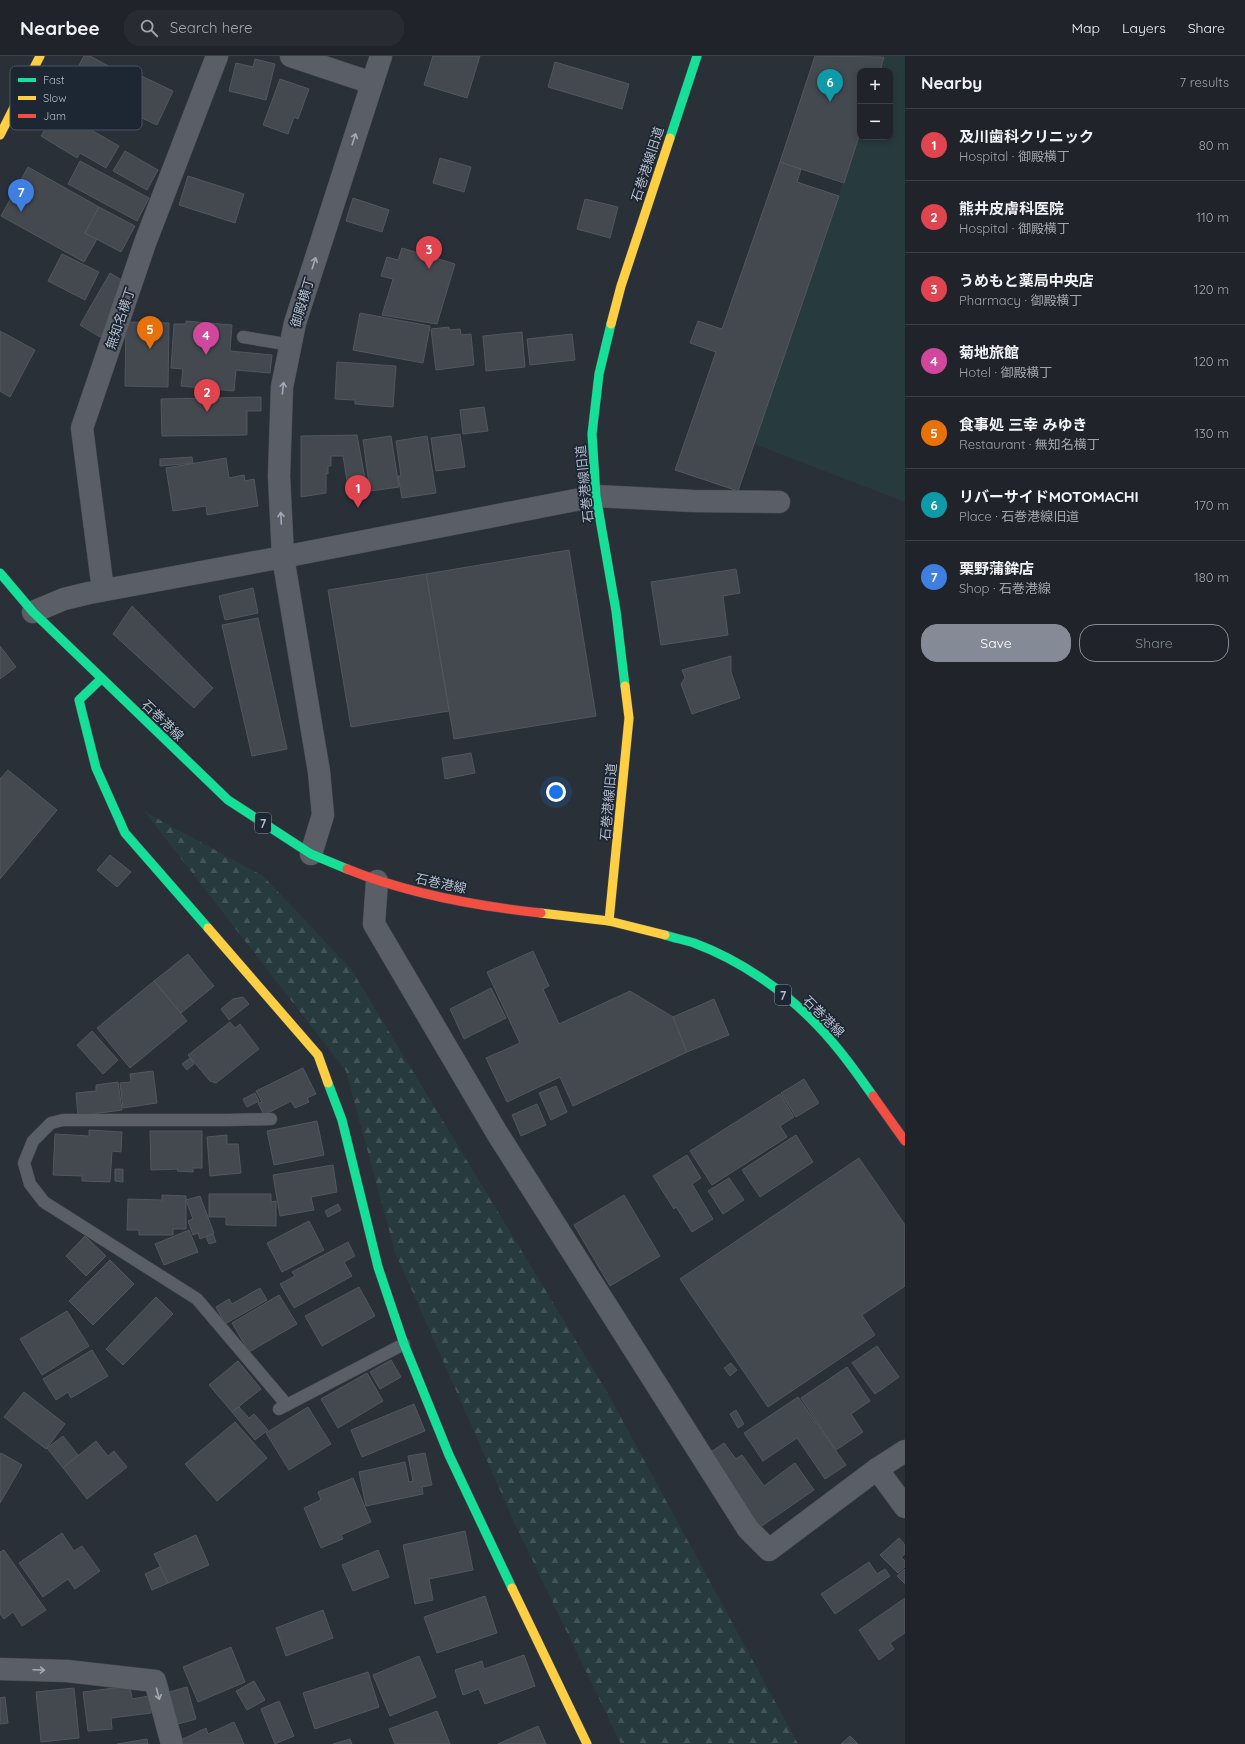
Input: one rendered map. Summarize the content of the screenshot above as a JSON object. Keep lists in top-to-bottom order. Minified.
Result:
{"streets":{"street":["石巻港線旧道","御殿横丁","無知名横丁","石巻港線","7"]},"crossings":[["石巻港線旧道","石巻港線"],["御殿横丁","石巻港線"]],"one_way":["御殿横丁"],"legend":["Fast","Slow","Jam"],"page":{"header":"Nearbee","search":"Search here","nav":["Map","Layers","Share"],"heading":["Nearby","7 results"],"map_buttons":["+","−"],"pins":["6","7","3","5","4","2","1"],"list":[{"mark":"1","name":"及川歯科クリニック","note":"Hospital · 御殿横丁","value":"80 m"},{"mark":"2","name":"熊井皮膚科医院","note":"Hospital · 御殿横丁","value":"110 m"},{"mark":"3","name":"うめもと薬局中央店","note":"Pharmacy · 御殿横丁","value":"120 m"},{"mark":"4","name":"菊地旅館","note":"Hotel · 御殿横丁","value":"120 m"},{"mark":"5","name":"食事処 三幸 みゆき","note":"Restaurant · 無知名横丁","value":"130 m"},{"mark":"6","name":"リバーサイドMOTOMACHI","note":"Place · 石巻港線旧道","value":"170 m"},{"mark":"7","name":"栗野蒲鉾店","note":"Shop · 石巻港線","value":"180 m"}],"buttons":["Save","Share"]}}
